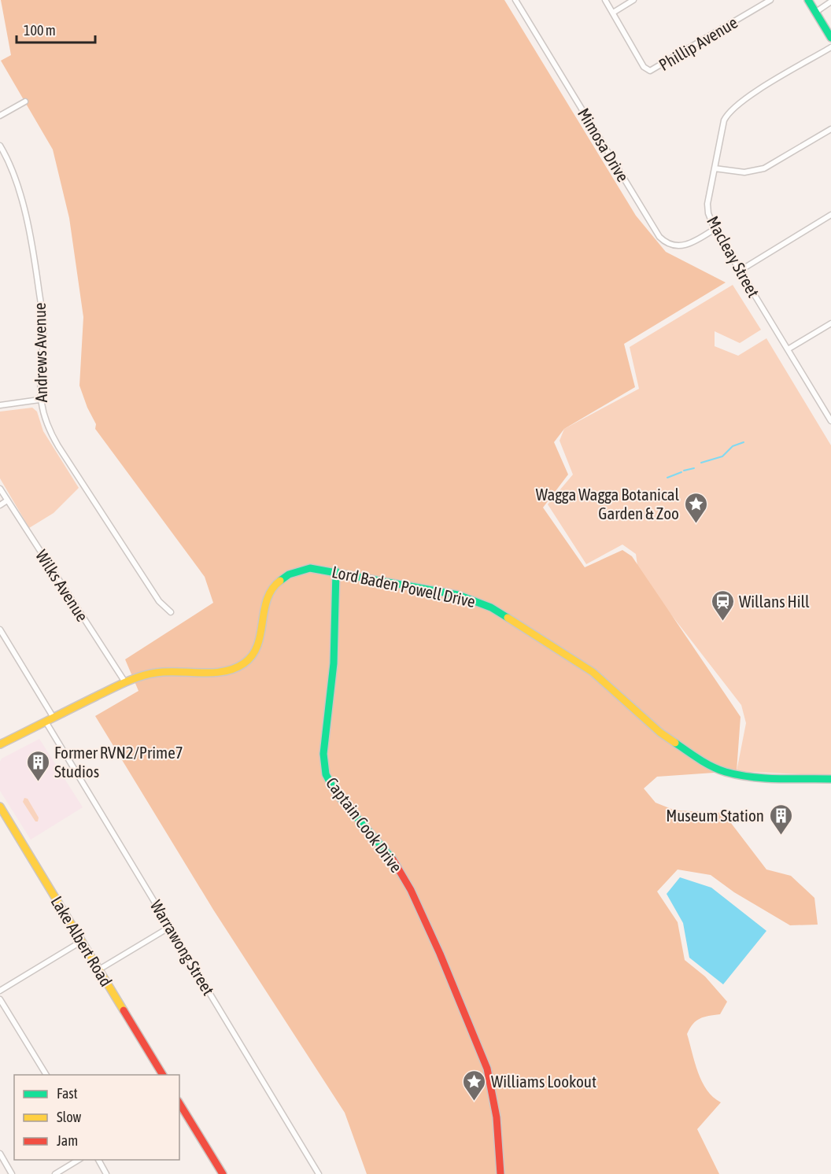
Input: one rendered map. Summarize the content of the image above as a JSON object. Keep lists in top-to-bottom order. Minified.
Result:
{"streets":{"street":["Phillip Avenue","Mimosa Drive","Macleay Street","Andrews Avenue","Wilks Avenue","Lord Baden Powell Drive","Captain Cook Drive","Lake Albert Road","Warrawong Street"]},"crossings":[["Mimosa Drive","Macleay Street"],["Wilks Avenue","Lord Baden Powell Drive"],["Lord Baden Powell Drive","Captain Cook Drive"],["Lord Baden Powell Drive","Warrawong Street"]],"places":{"place":["Wagga Wagga Botanical Garden & Zoo","Williams Lookout"],"station":["Willans Hill"],"building":["Former RVN2/Prime7 Studios","Museum Station"]},"legend":["Fast","Slow","Jam"],"scale_bar":"100 m"}
